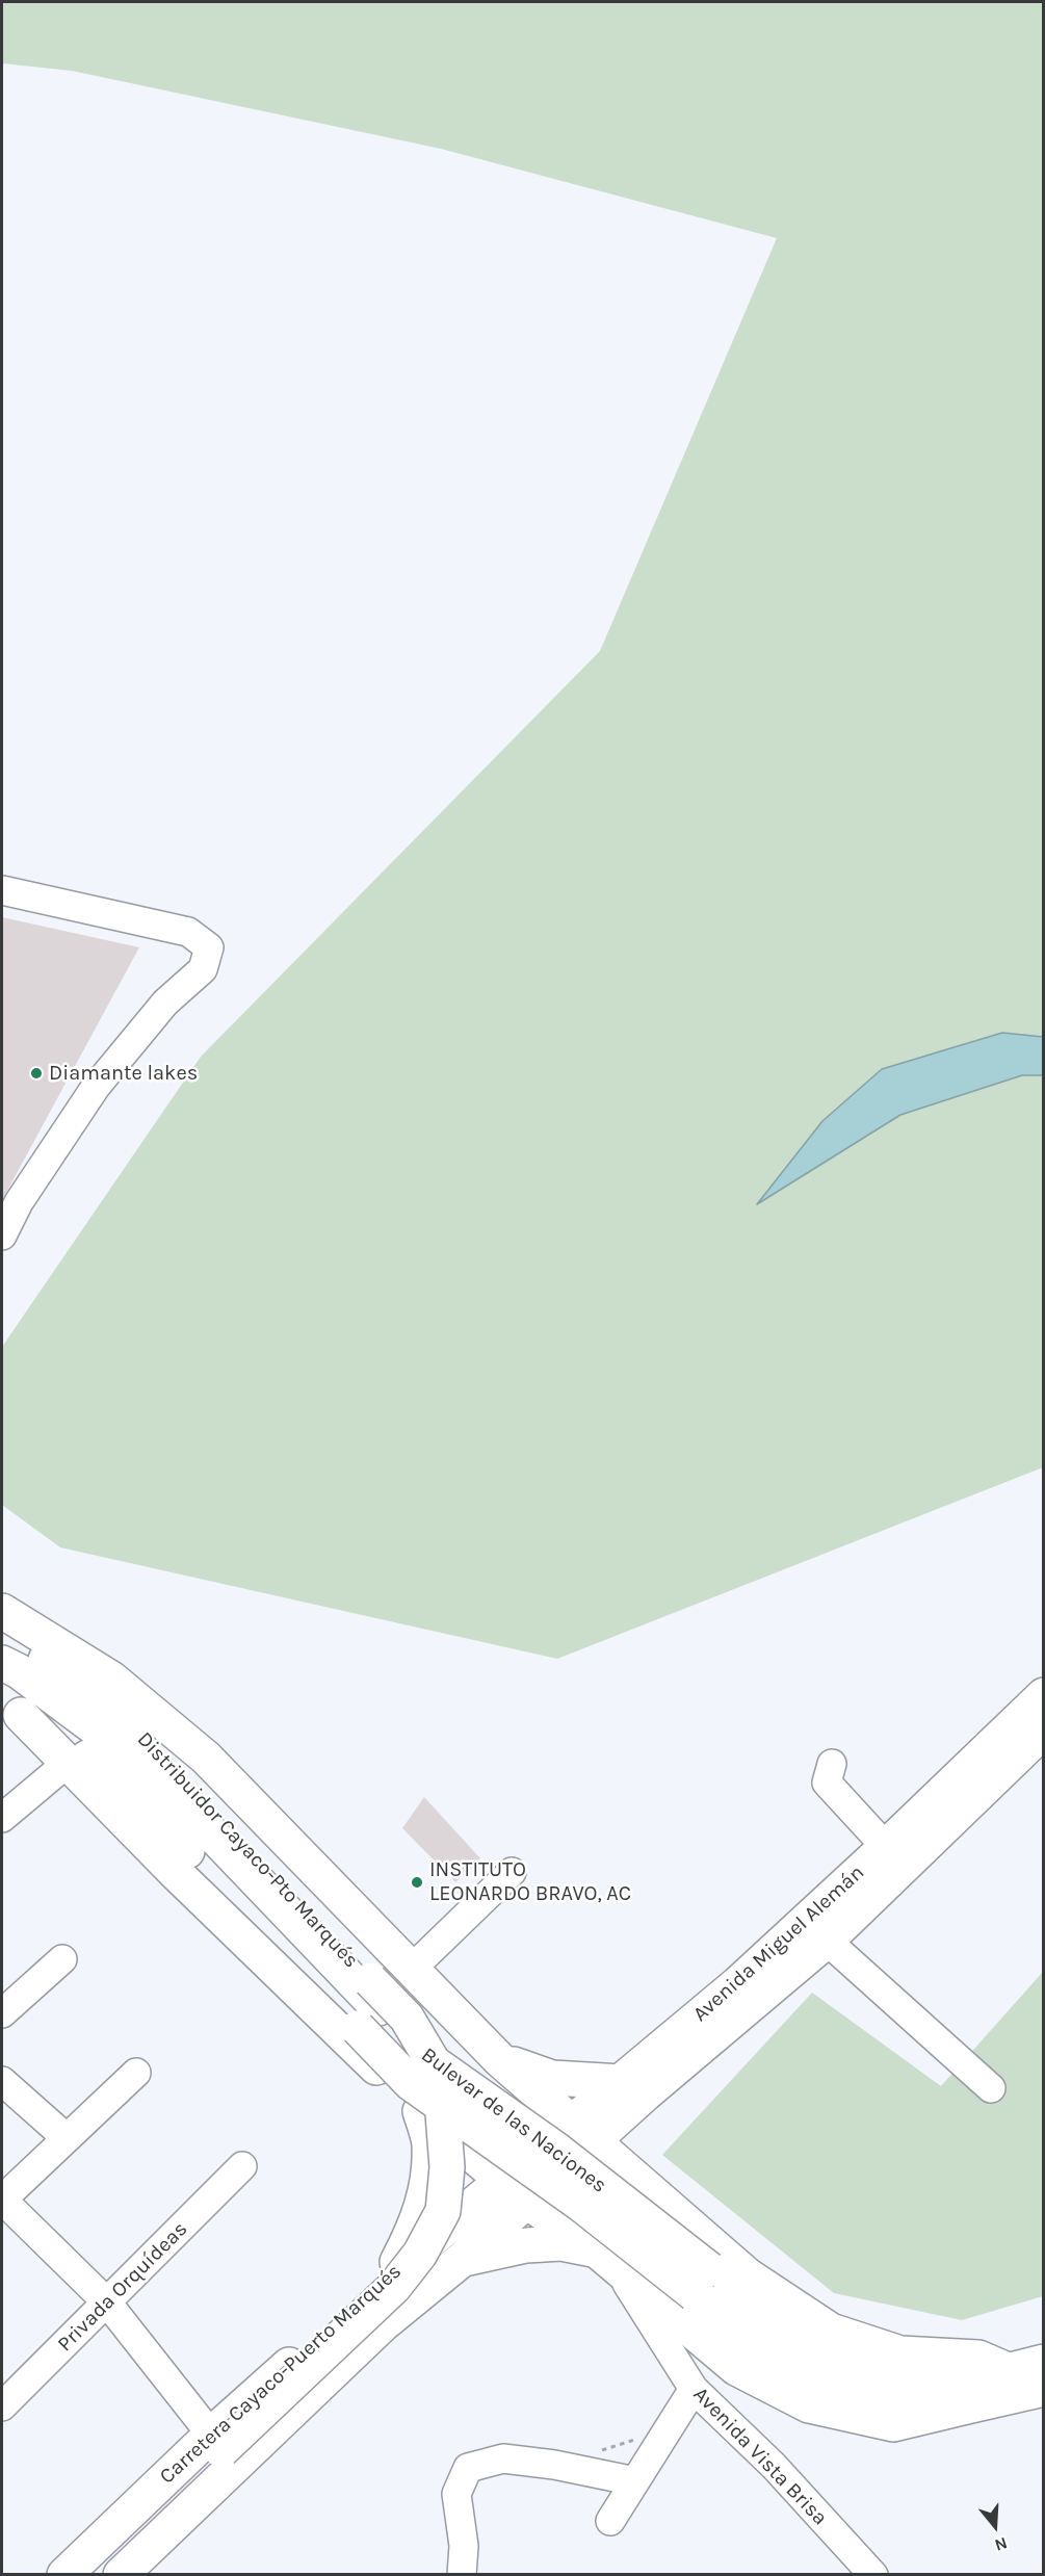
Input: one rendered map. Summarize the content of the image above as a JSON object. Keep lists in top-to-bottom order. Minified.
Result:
{"streets":{"main road":["Distribuidor Cayaco-Pto Marqués","Avenida Miguel Alemán","Bulevar de las Naciones","Carretera Cayaco-Puerto Marqués"],"street":["Privada Orquídeas","Avenida Vista Brisa"]},"crossings":[["Distribuidor Cayaco-Pto Marqués","Carretera Cayaco-Puerto Marqués"],["Avenida Miguel Alemán","Carretera Cayaco-Puerto Marqués"]],"places":["Diamante lakes","INSTITUTO LEONARDO BRAVO, AC"],"north":"bottom"}
